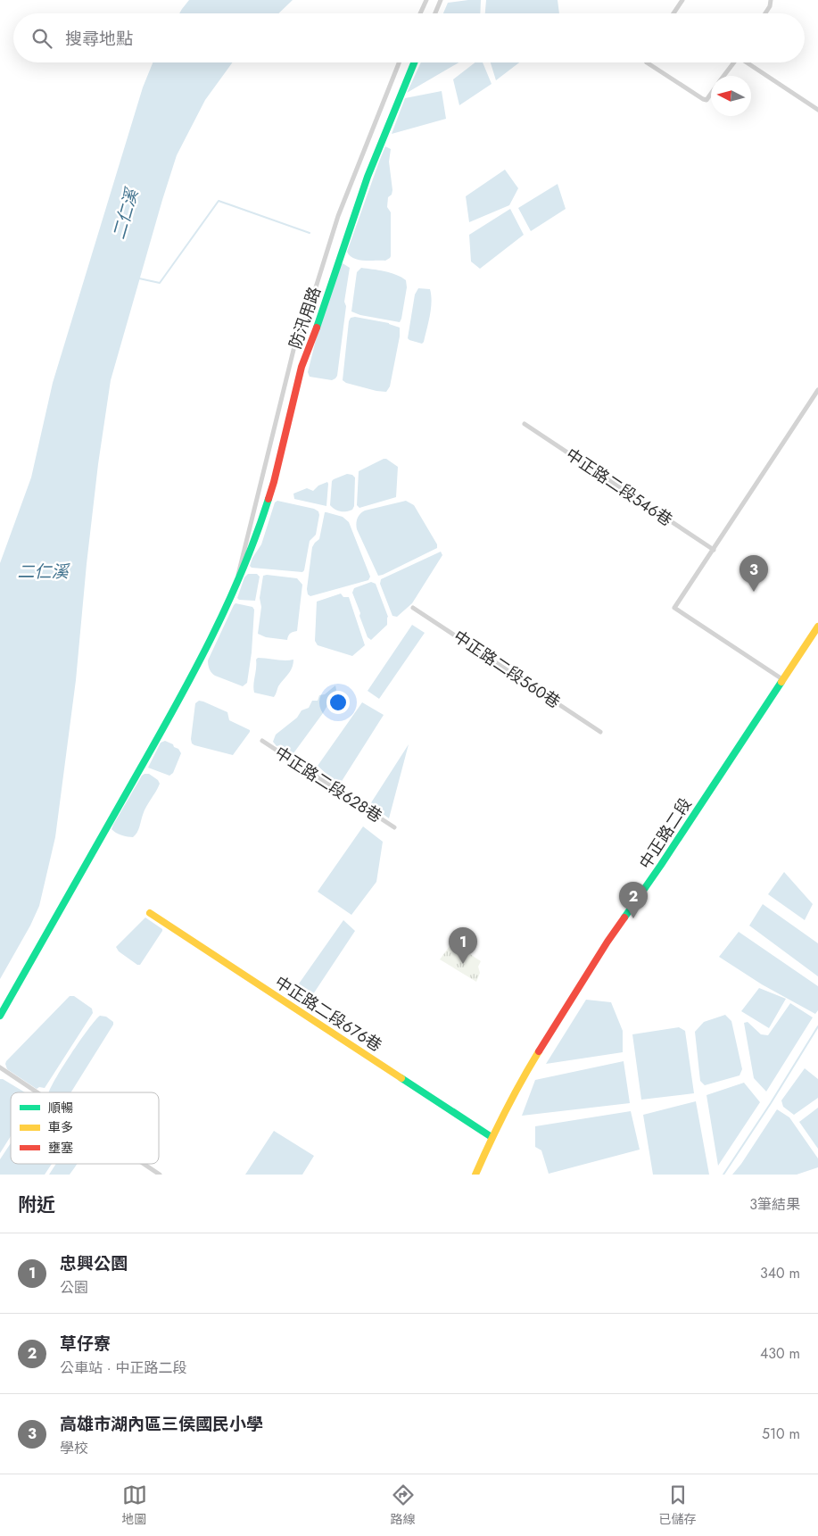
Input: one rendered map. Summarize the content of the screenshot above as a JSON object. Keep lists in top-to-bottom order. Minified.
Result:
{"streets":{"street":["防汛用路","中正路二段546巷","中正路二段560巷","中正路二段628巷","中正路二段","中正路二段676巷"]},"crossings":[["中正路二段","中正路二段676巷"]],"water":["二仁溪"],"legend":["順暢","車多","壅塞"],"north":"left","page":{"search":"搜尋地點","pins":["3","2","1"],"heading":["附近","3筆結果"],"list":[{"mark":"1","name":"忠興公園","note":"公園","value":"340 m"},{"mark":"2","name":"草仔寮","note":"公車站 · 中正路二段","value":"430 m"},{"mark":"3","name":"高雄市湖內區三侯國民小學","note":"學校","value":"510 m"}],"nav":["地圖","路線","已儲存"]}}
